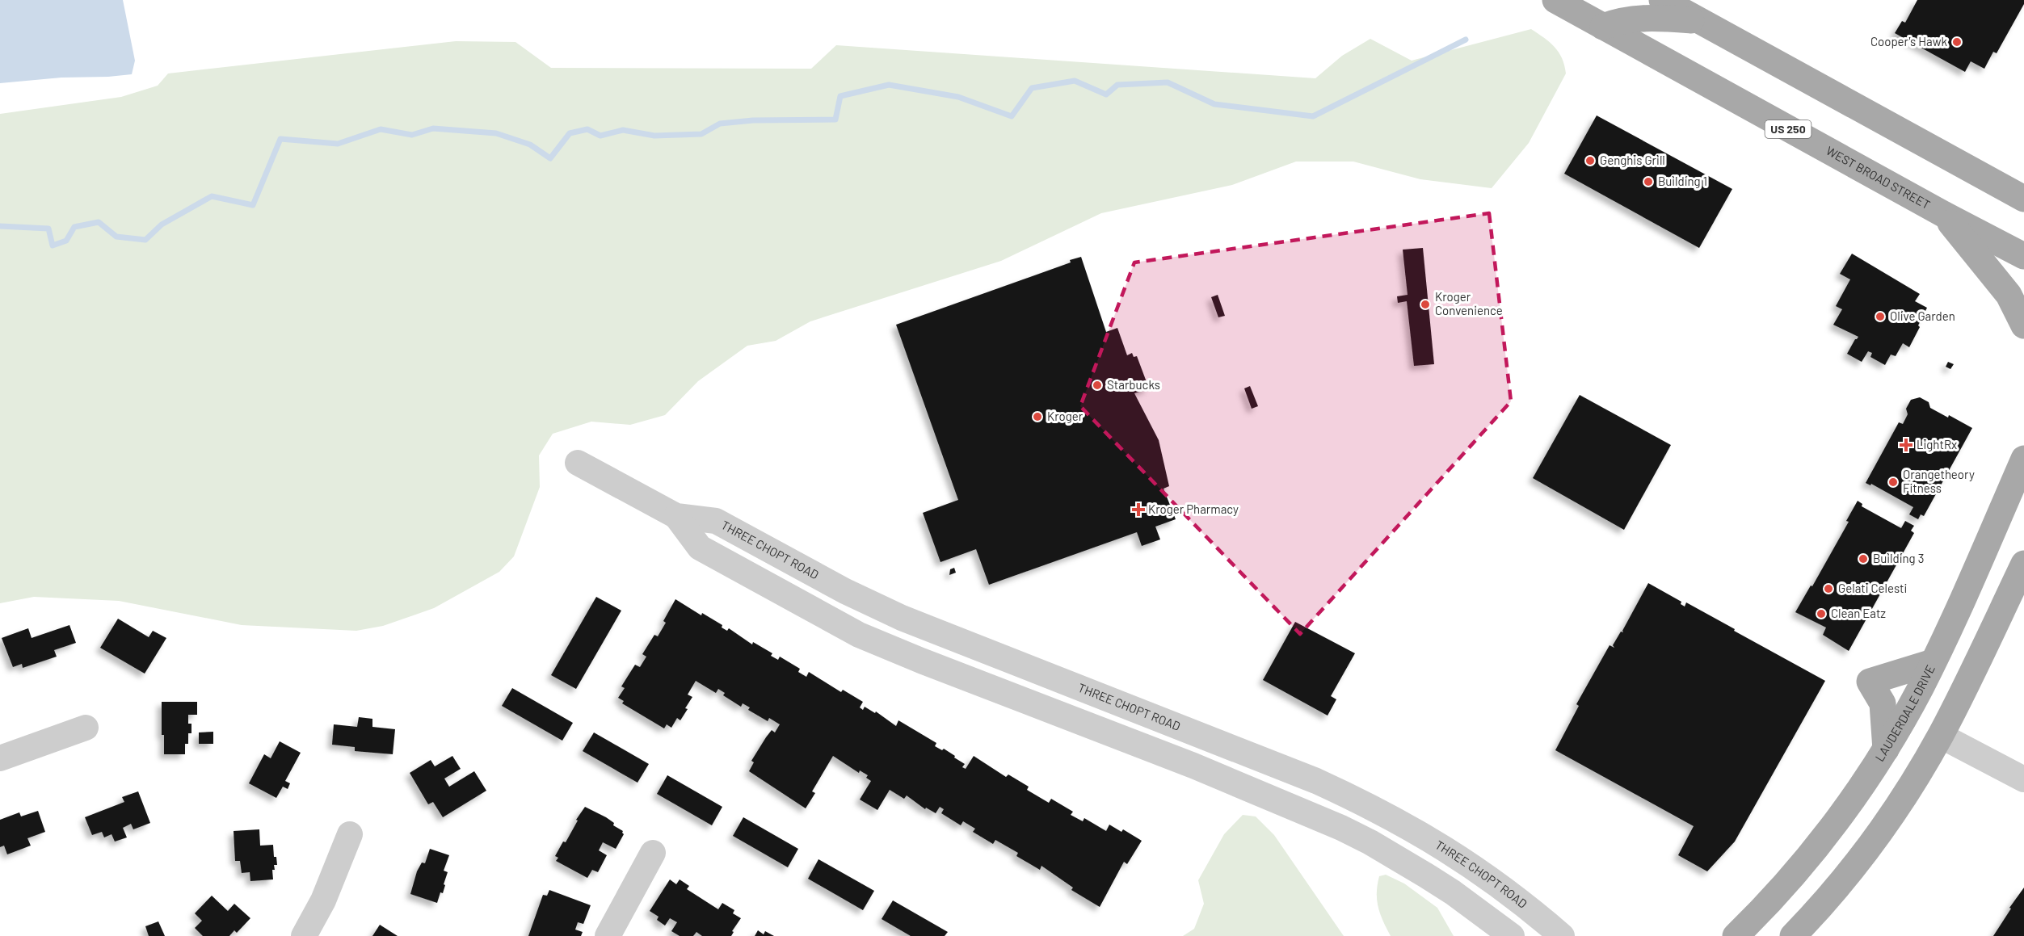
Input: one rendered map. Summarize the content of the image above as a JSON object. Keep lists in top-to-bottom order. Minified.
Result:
{"streets":{"main road":["US 250","WEST BROAD STREET","LAUDERDALE DRIVE"],"street":["THREE CHOPT ROAD"]},"places":{"other":["Cooper's Hawk","Genghis Grill","Building 1","Kroger Convenience","Olive Garden","Starbucks","Kroger","Orangetheory Fitness","Building 3","Gelati Celesti","Clean Eatz"],"health":["LightRx","Kroger Pharmacy"]}}
